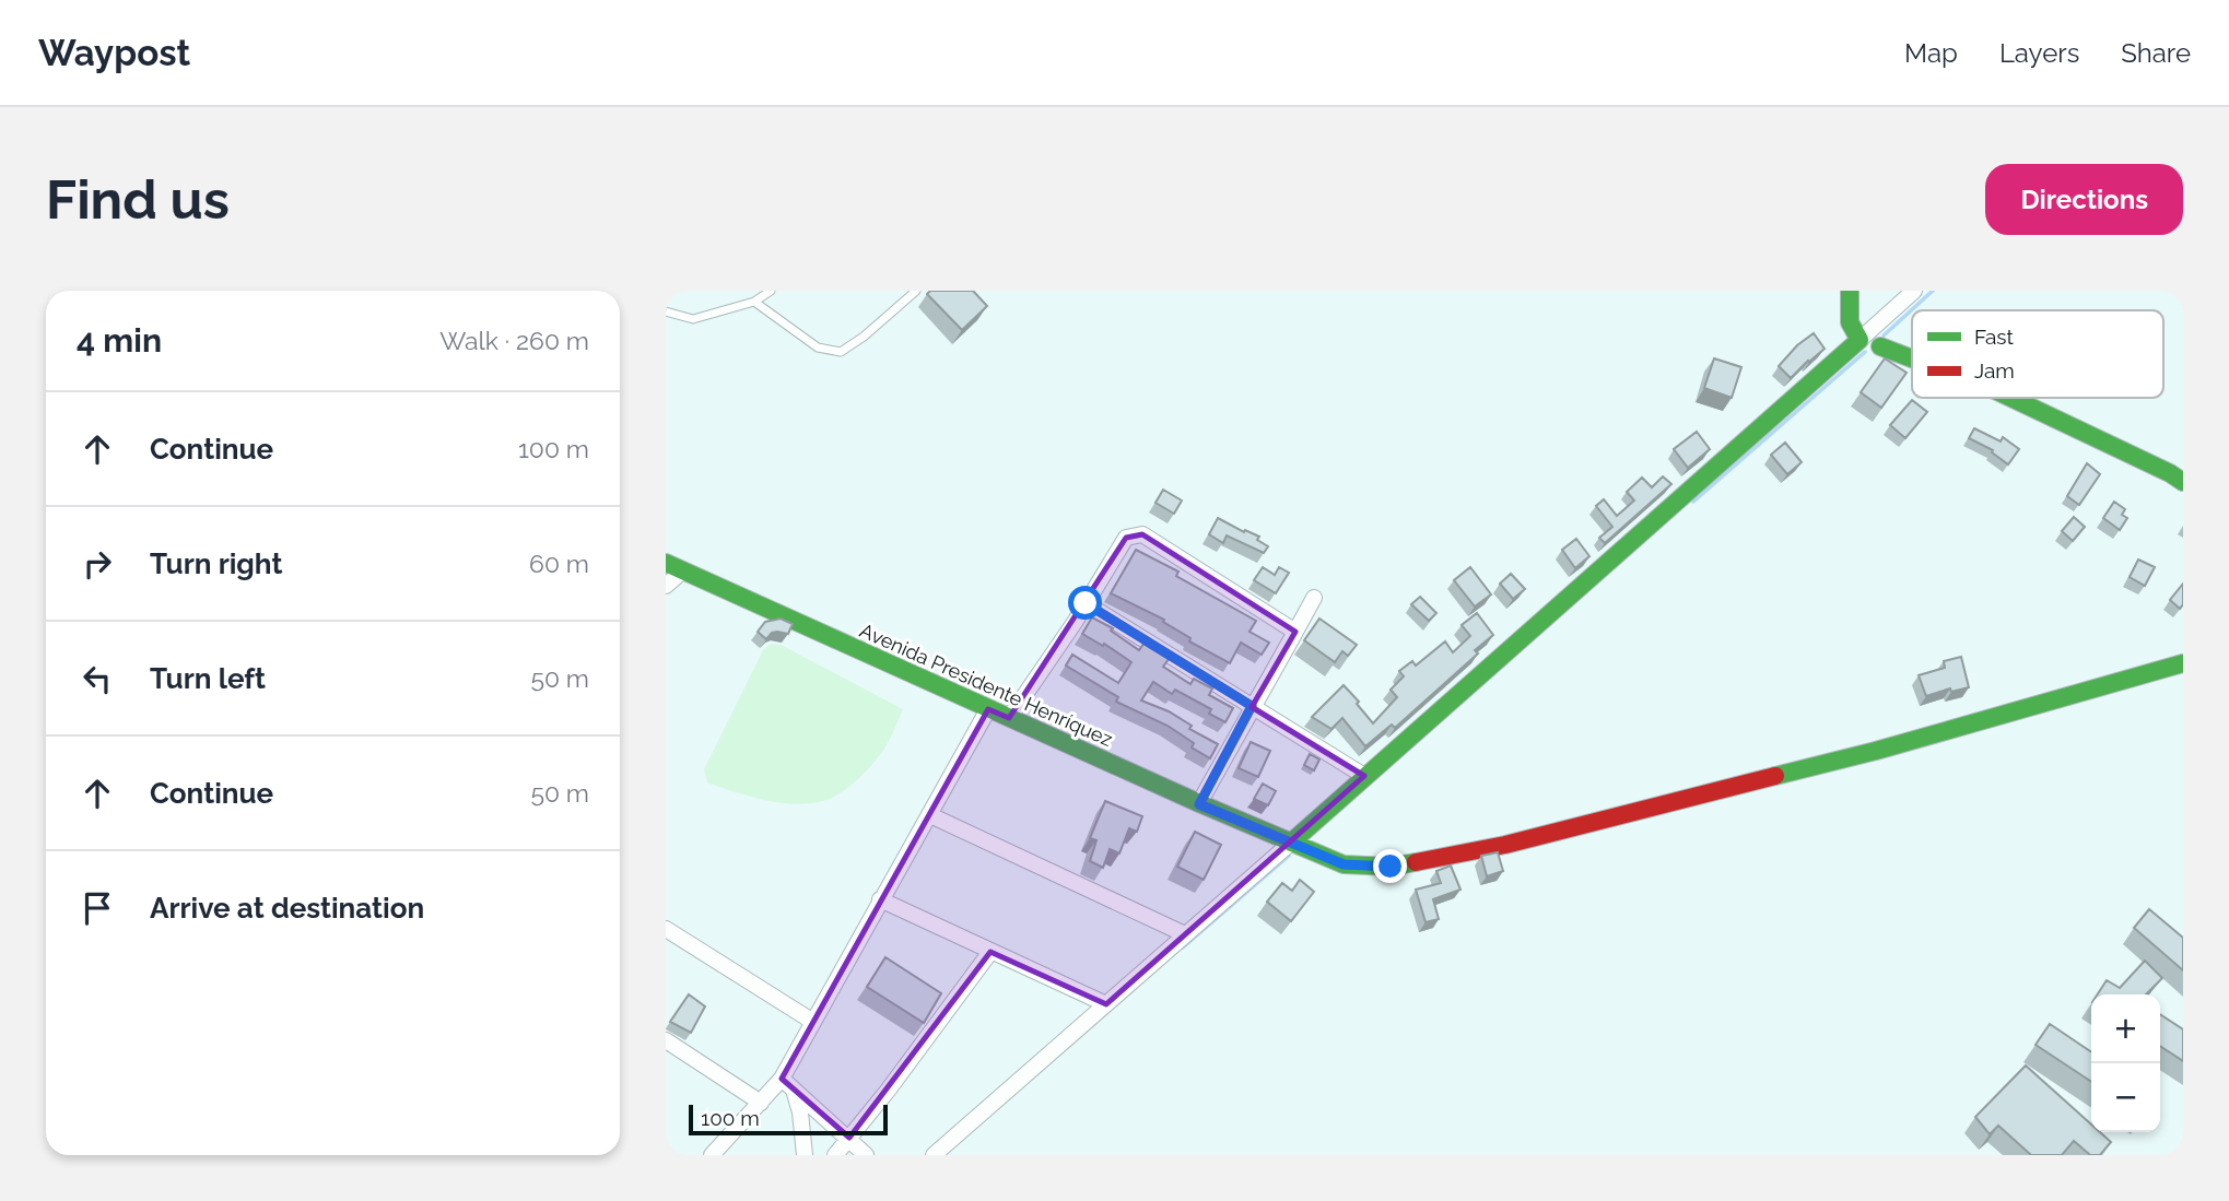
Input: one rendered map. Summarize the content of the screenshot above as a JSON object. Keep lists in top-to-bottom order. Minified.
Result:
{"streets":{"street":["Avenida Presidente Henríquez"]},"legend":["Fast","Jam"],"scale_bar":"100 m","page":{"header":"Waypost","nav":["Map","Layers","Share"],"buttons":"Directions","title":"Find us","heading":["4 min","Walk · 260 m"],"list":[["Continue","100 m"],["Turn right","60 m"],["Turn left","50 m"],["Continue","50 m"],"Arrive at destination"],"map_buttons":["+","−"],"scale":"100 m"}}
